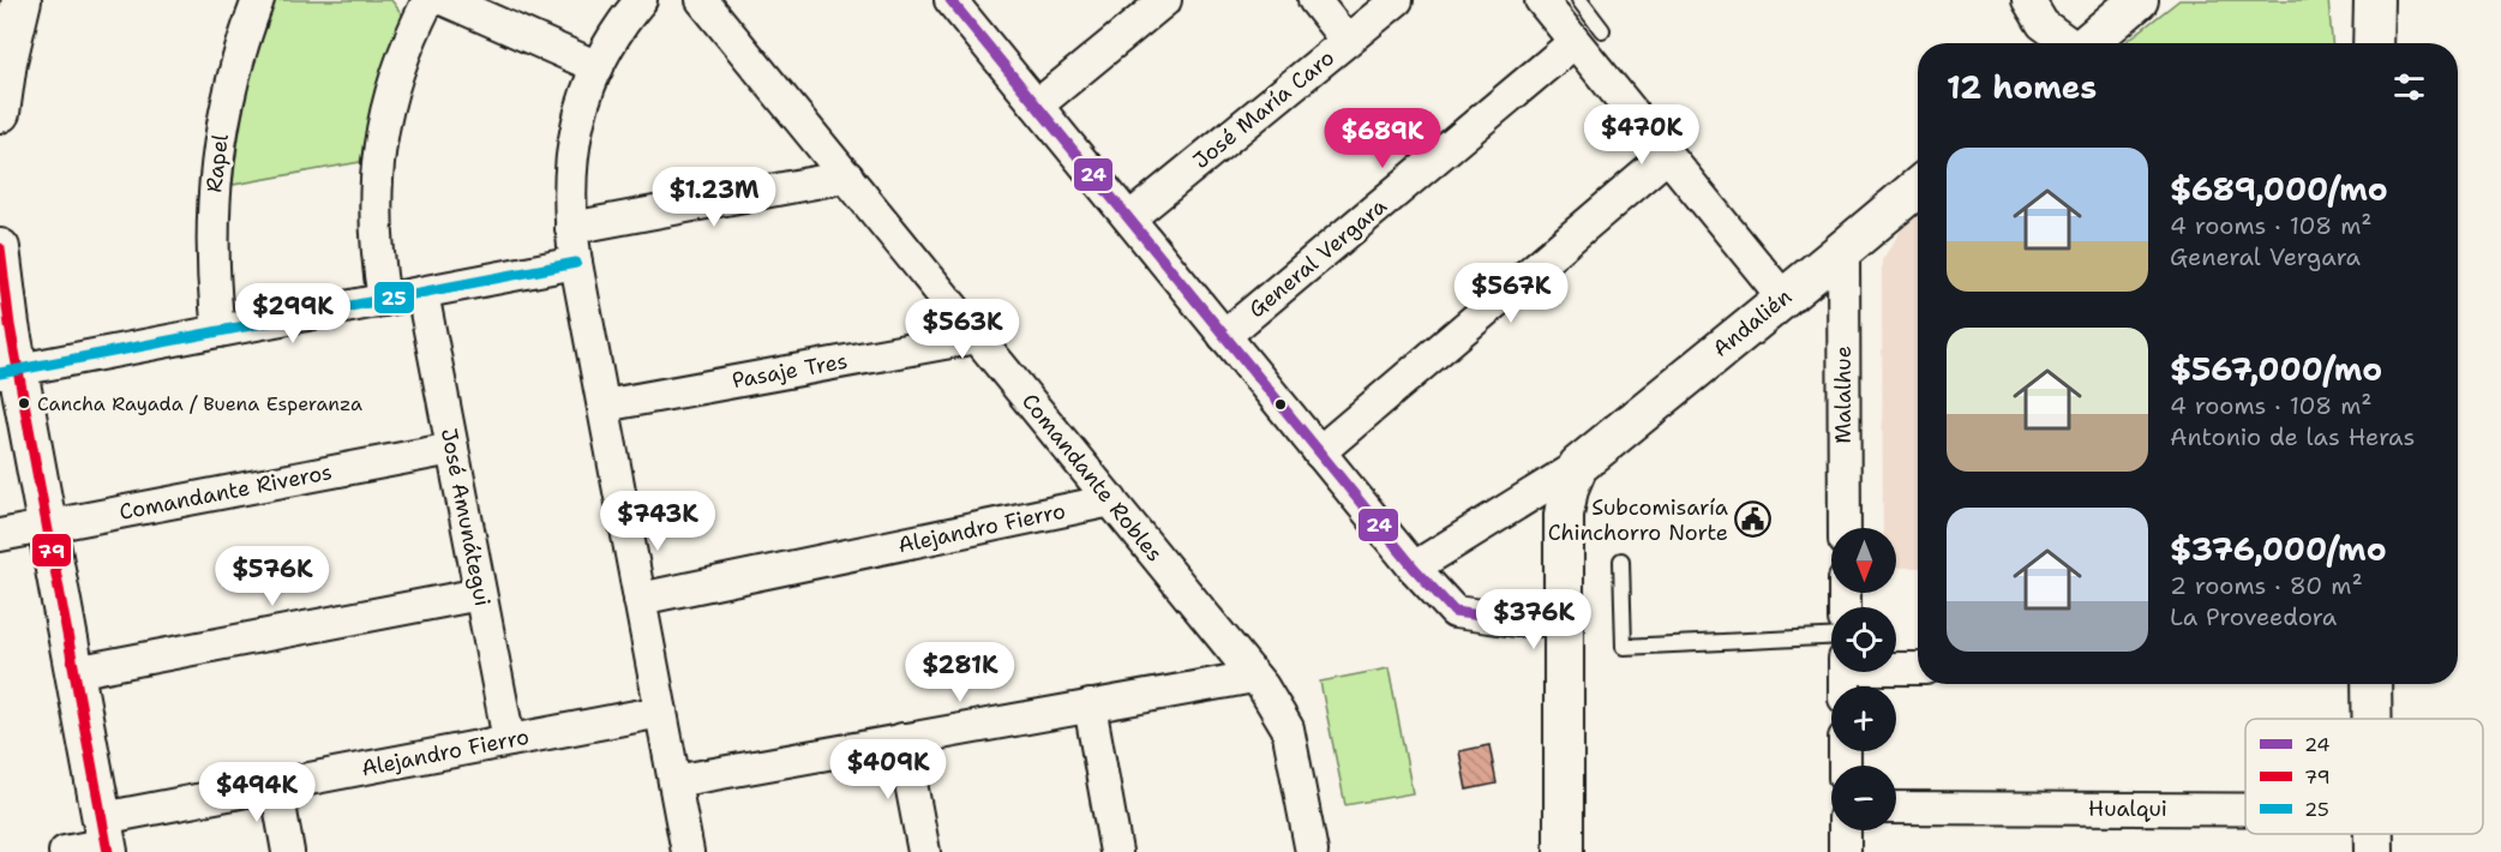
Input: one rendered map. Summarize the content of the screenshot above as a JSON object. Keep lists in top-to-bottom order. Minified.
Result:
{"streets":{"street":["José María Caro","Rapel","General Vergara","Andalién","Pasaje Tres","Malalhue","Comandante Robles","Comandante Riveros","José Amunátegui","Alejandro Fierro","Hualqui"]},"crossings":[["Andalién","Malalhue"],["Pasaje Tres","Comandante Robles"],["Comandante Robles","Alejandro Fierro"],["Comandante Riveros","José Amunátegui"],["José Amunátegui","Alejandro Fierro"]],"places":{"other":["Cancha Rayada / Buena Esperanza"],"public building":["Subcomisaría Chinchorro Norte"]},"lines":["transit line 24","transit line 79","transit line 25"],"legend":["24","79","25"],"north":"bottom","page":{"heading":"12 homes","price":["$470K","$689K","$1.23M","$567K","$299K","$563K","$743K","$576K","$376K","$281K","$409K","$494K"],"list":[{"name":"$689,000/mo","note":"4 rooms · 108 m² · General Vergara"},{"name":"$567,000/mo","note":"4 rooms · 108 m² · Antonio de las Heras"},{"name":"$376,000/mo","note":"2 rooms · 80 m² · La Proveedora"}],"map_buttons":["+","−"]}}
